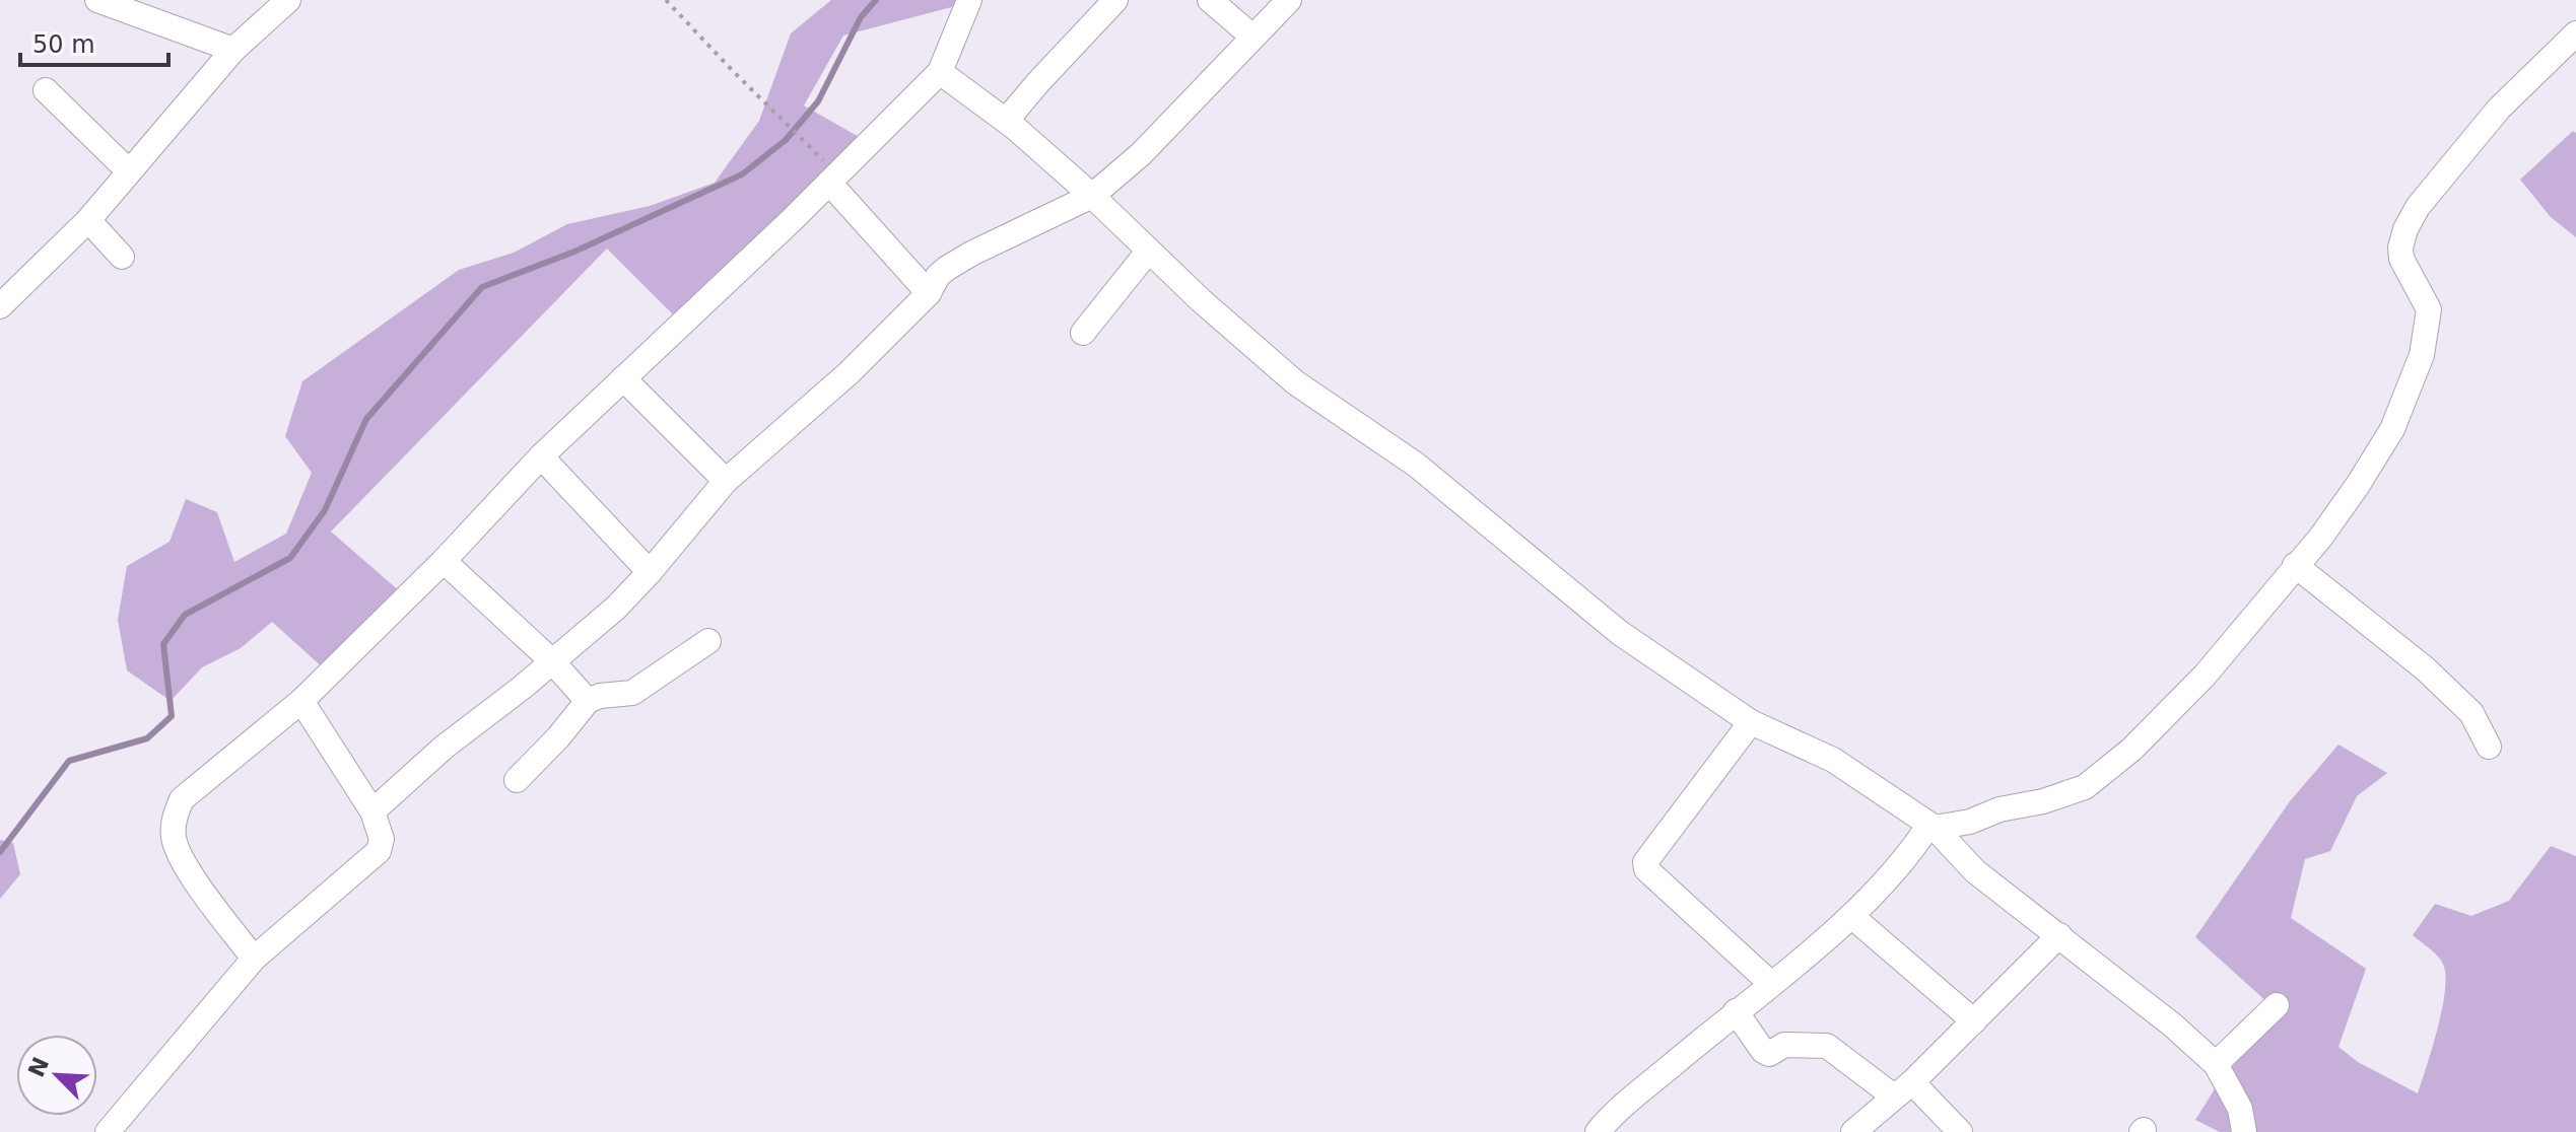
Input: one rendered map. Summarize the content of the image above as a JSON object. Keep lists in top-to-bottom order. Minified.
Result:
{"scale_bar":"50 m","north":"top left"}
